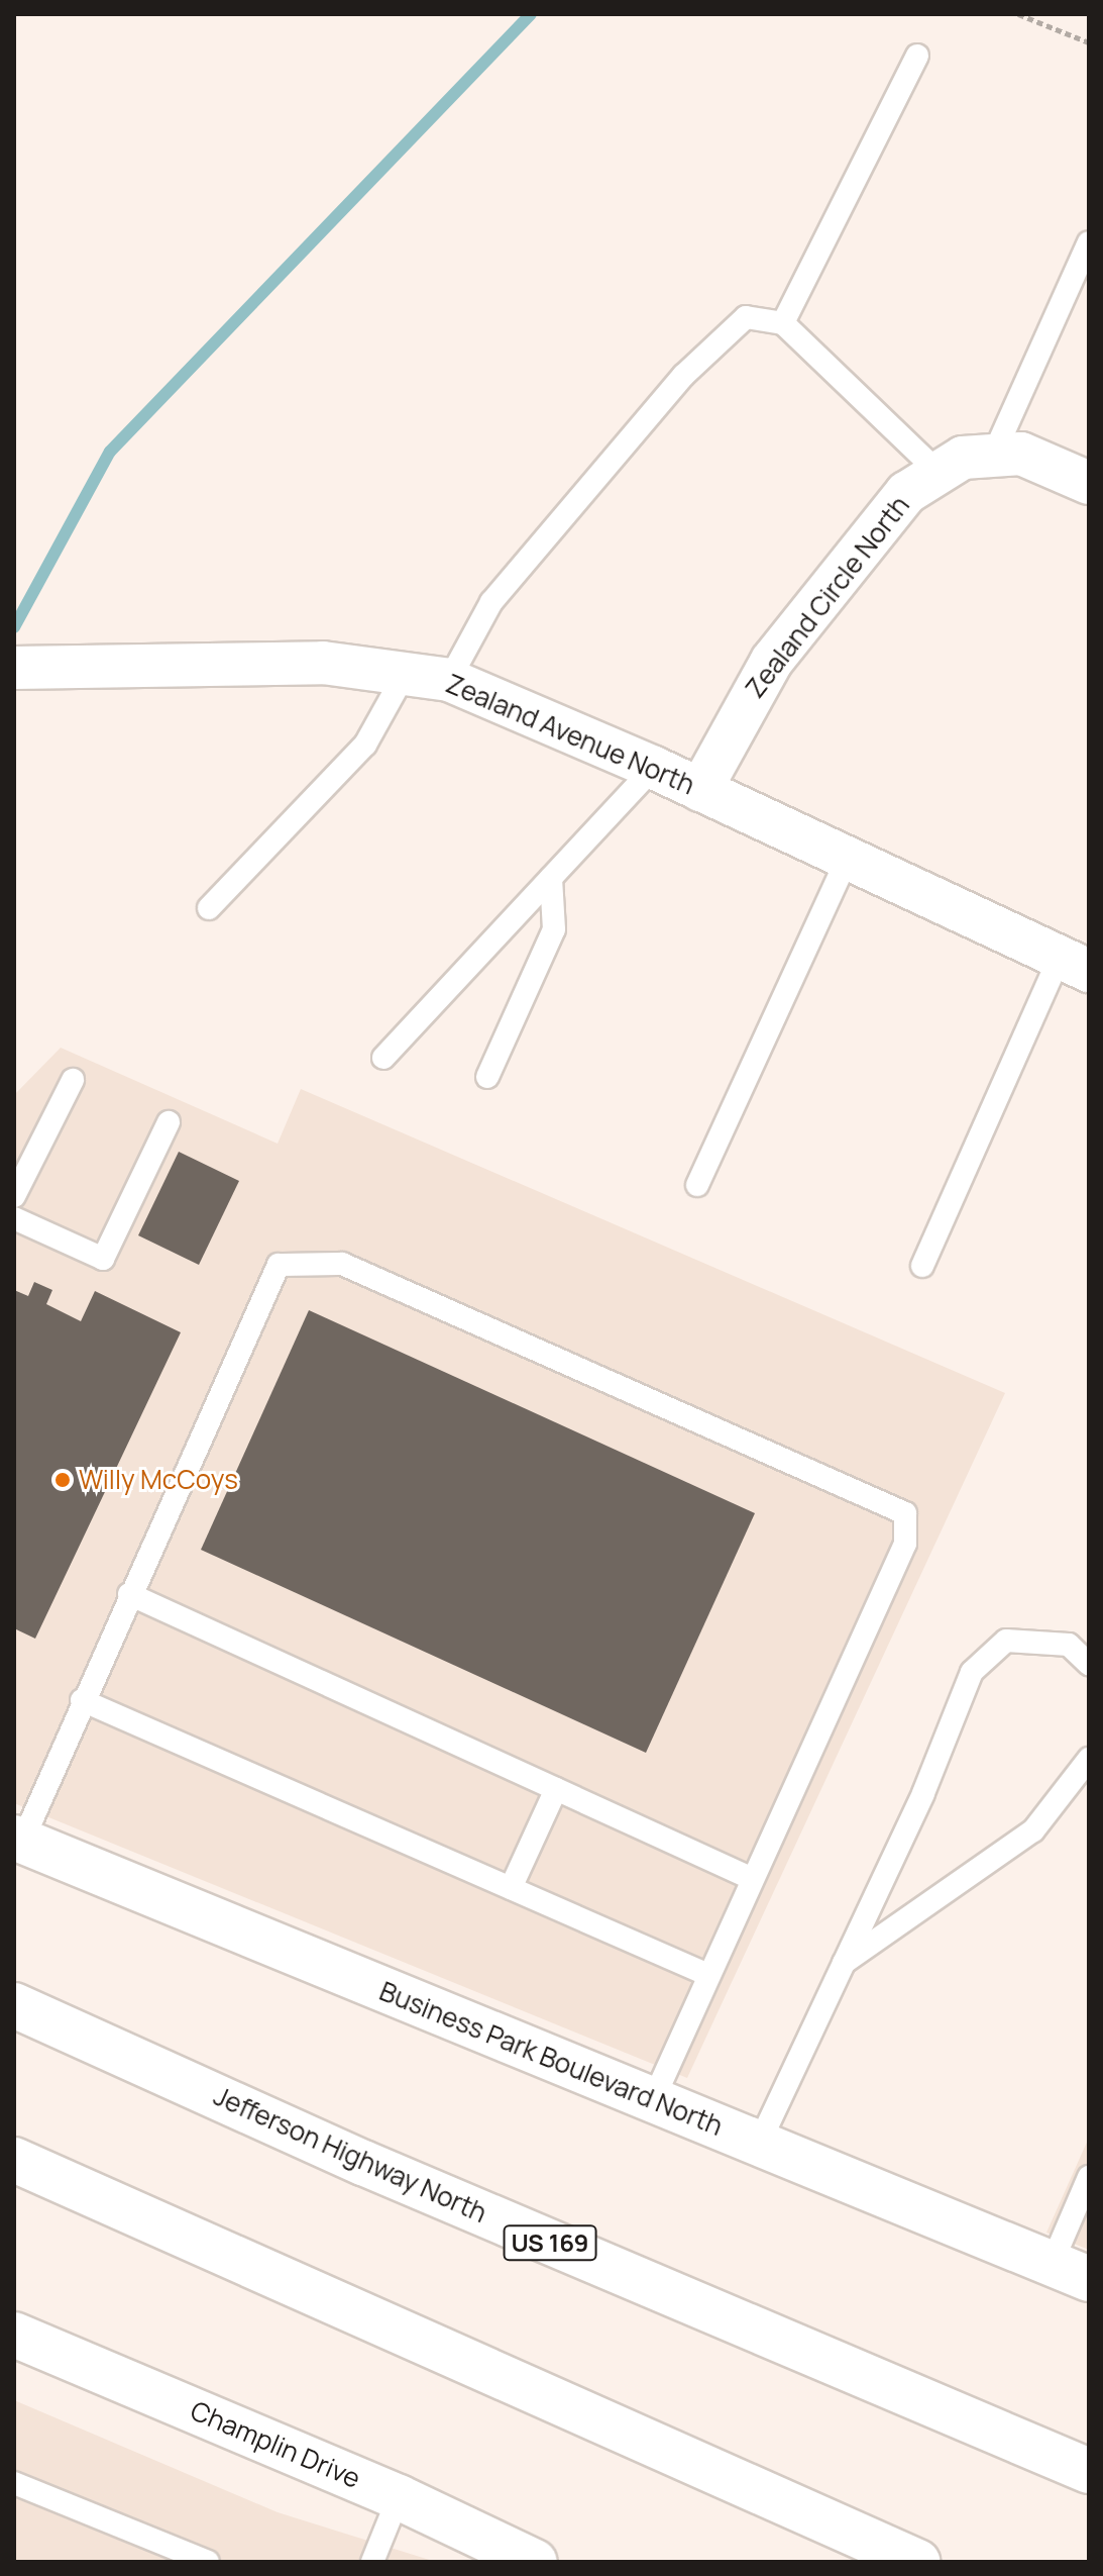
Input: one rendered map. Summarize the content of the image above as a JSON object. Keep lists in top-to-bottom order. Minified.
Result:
{"streets":{"main road":["Business Park Boulevard North","Jefferson Highway North","US 169","Champlin Drive"],"street":["Zealand Circle North","Zealand Avenue North"]},"crossings":[["Zealand Circle North","Zealand Avenue North"]],"places":["Willy McCoys"]}
